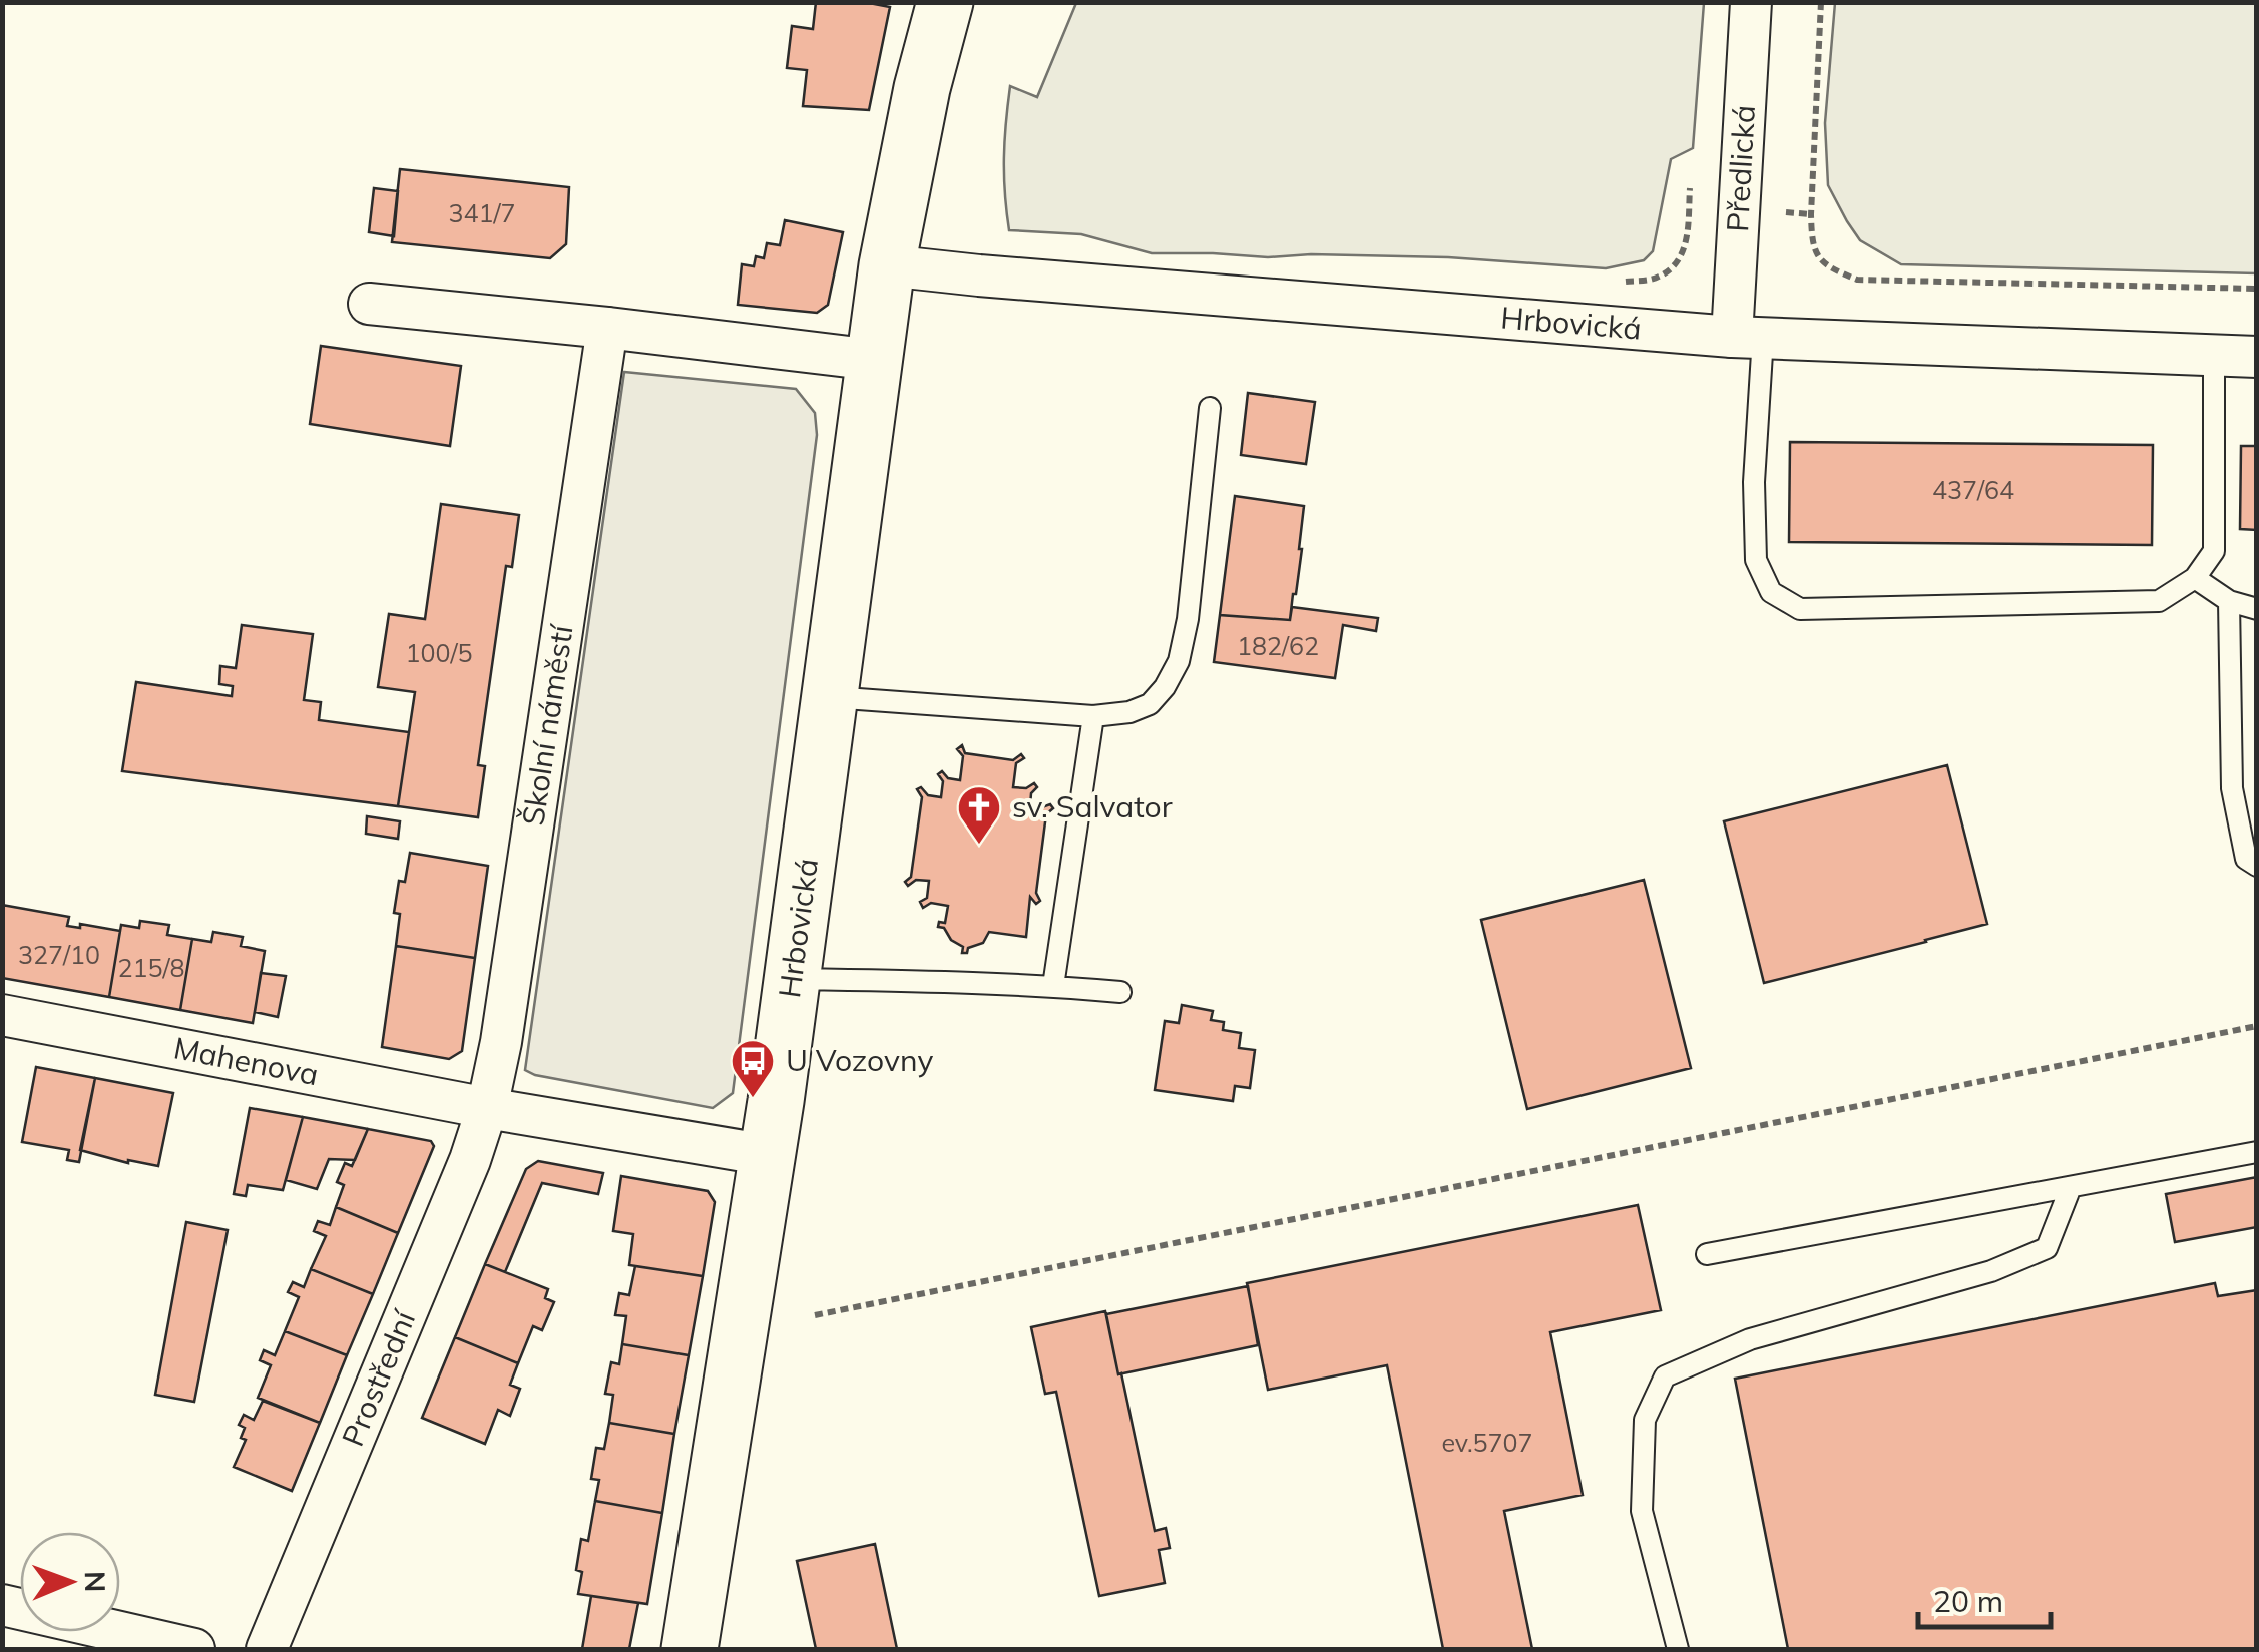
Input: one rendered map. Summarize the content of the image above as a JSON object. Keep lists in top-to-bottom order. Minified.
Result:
{"streets":{"main road":["Hrbovická"],"street":["Předlická","Školní náměstí","Mahenova","Prostřední"]},"crossings":[["Předlická","Hrbovická"],["Školní náměstí","Mahenova"],["Školní náměstí","Prostřední"],["Mahenova","Prostřední"]],"places":{"church":["sv. Salvator"],"bus stop":["U Vozovny"]},"house_numbers":["341/7","437/64","182/62","100/5","327/10","215/8","ev.5707"],"scale_bar":"20 m","north":"right"}
